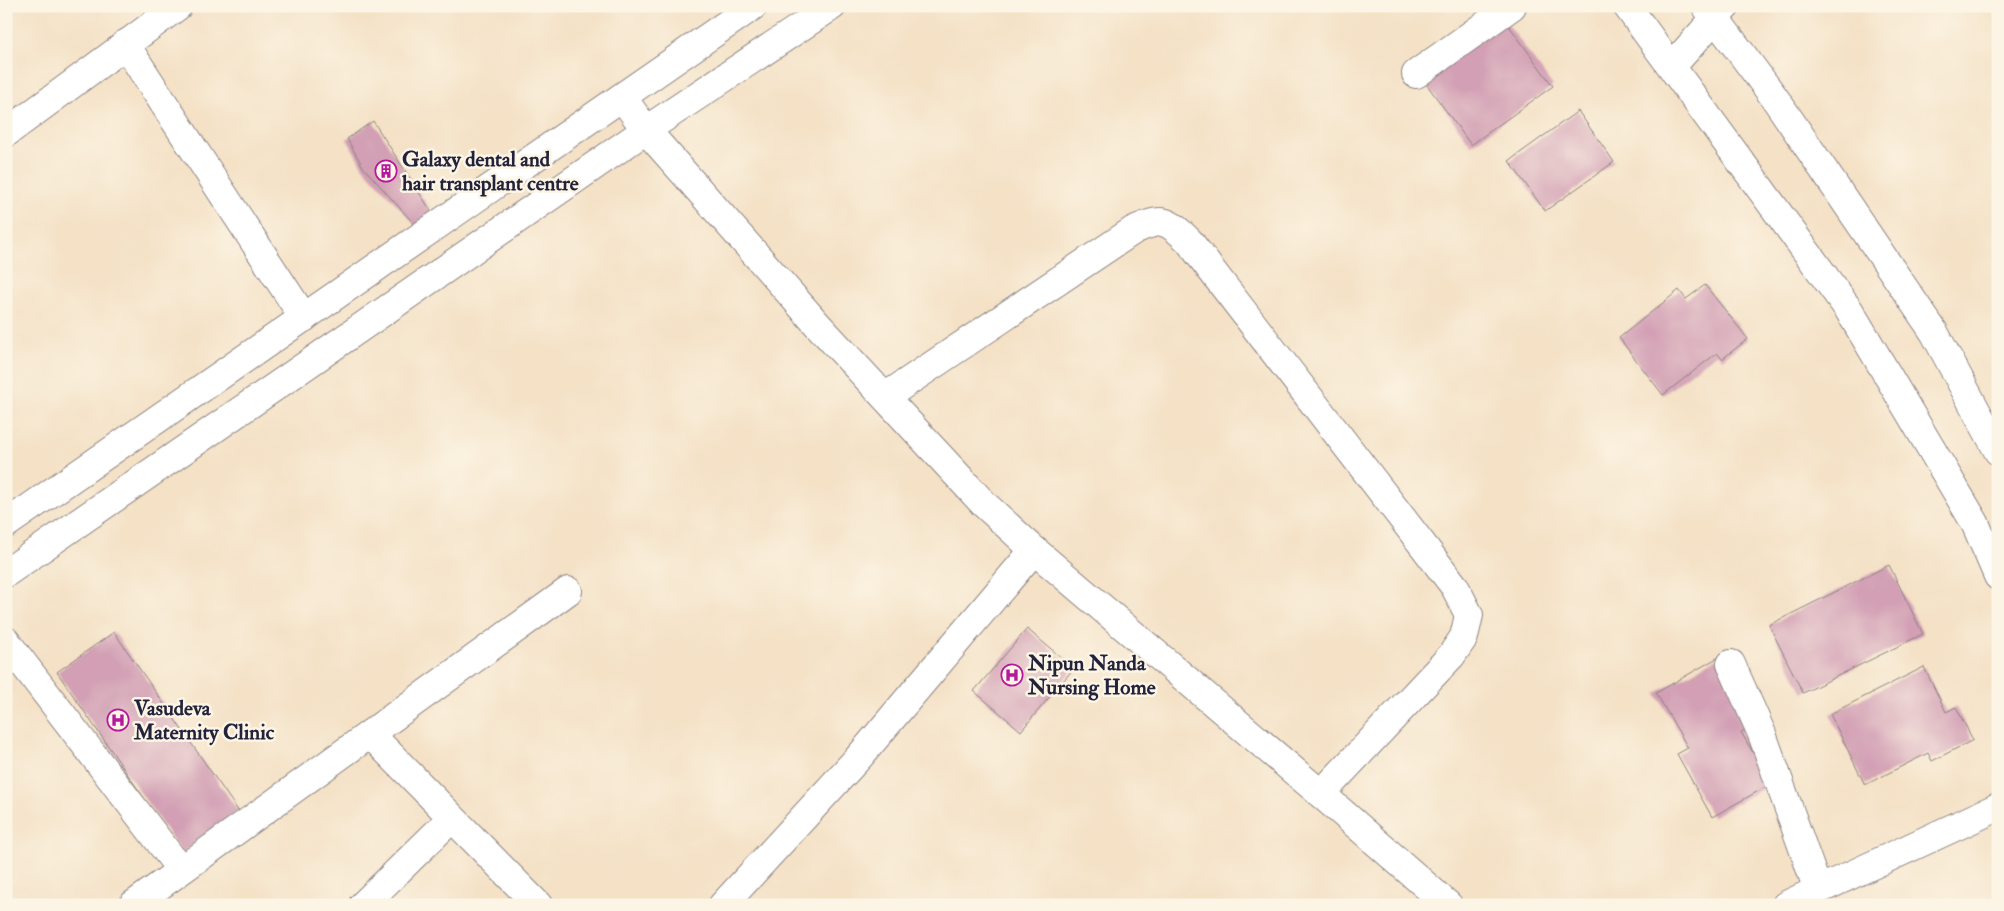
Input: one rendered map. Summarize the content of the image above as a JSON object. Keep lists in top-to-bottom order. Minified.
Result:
{"places":{"building":["Galaxy dental and hair transplant centre"],"hospital":["Nipun Nanda Nursing Home","Vasudeva Maternity Clinic"]}}
